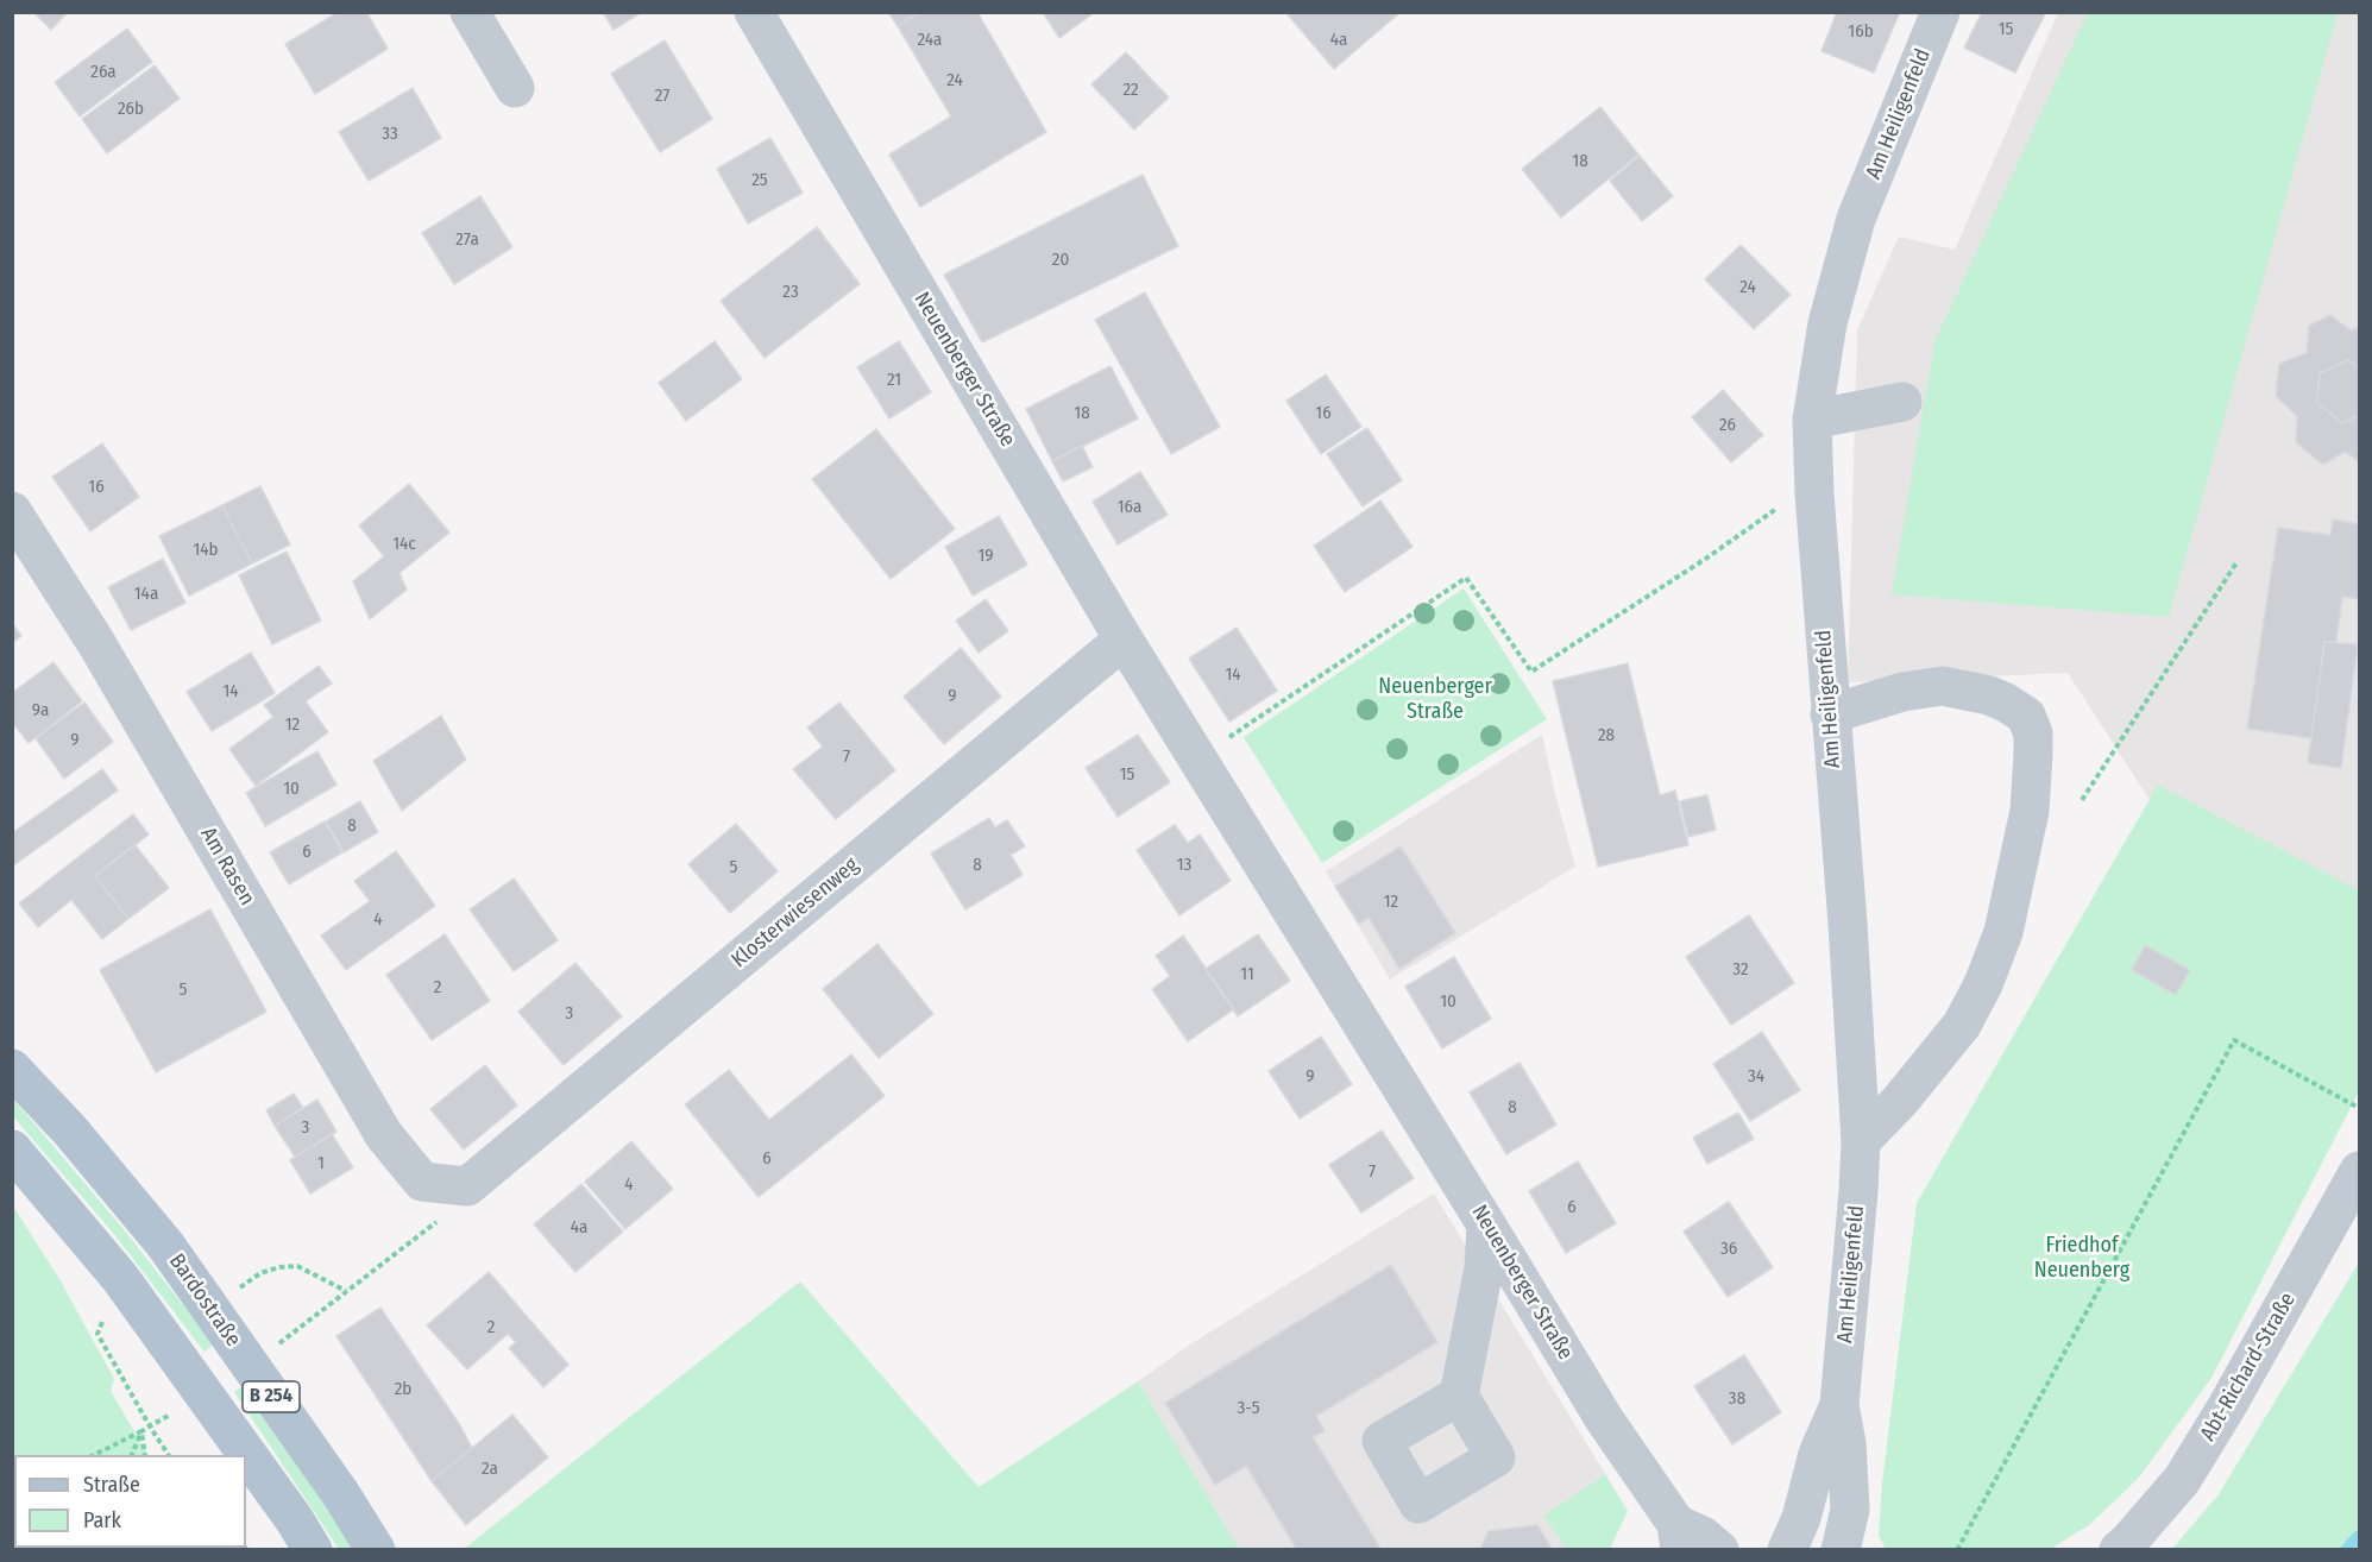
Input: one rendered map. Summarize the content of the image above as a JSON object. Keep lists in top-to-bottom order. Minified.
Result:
{"streets":{"main road":["Bardostraße","B 254"],"street":["Am Heiligenfeld","Neuenberger Straße","Am Rasen","Klosterwiesenweg","Abt-Richard-Straße"]},"crossings":[["Neuenberger Straße","Klosterwiesenweg"],["Am Rasen","Klosterwiesenweg"]],"parks":["Neuenberger Straße","Friedhof Neuenberg"],"house_numbers":["15","16b","24a","4a","26a","24","22","27","26b","33","18","25","27a","20","24","23","21","18","16","26","16","16a","14c","14b","19","14a","14","14","9","9a","12","28","9","7","15","10","8","6","8","13","5","12","4","32","11","2","5","10","3","9","34","8","3","6","1","7","4","6","4a","36","2","2b","38","3-5","2a"],"legend":["Straße","Park"]}
